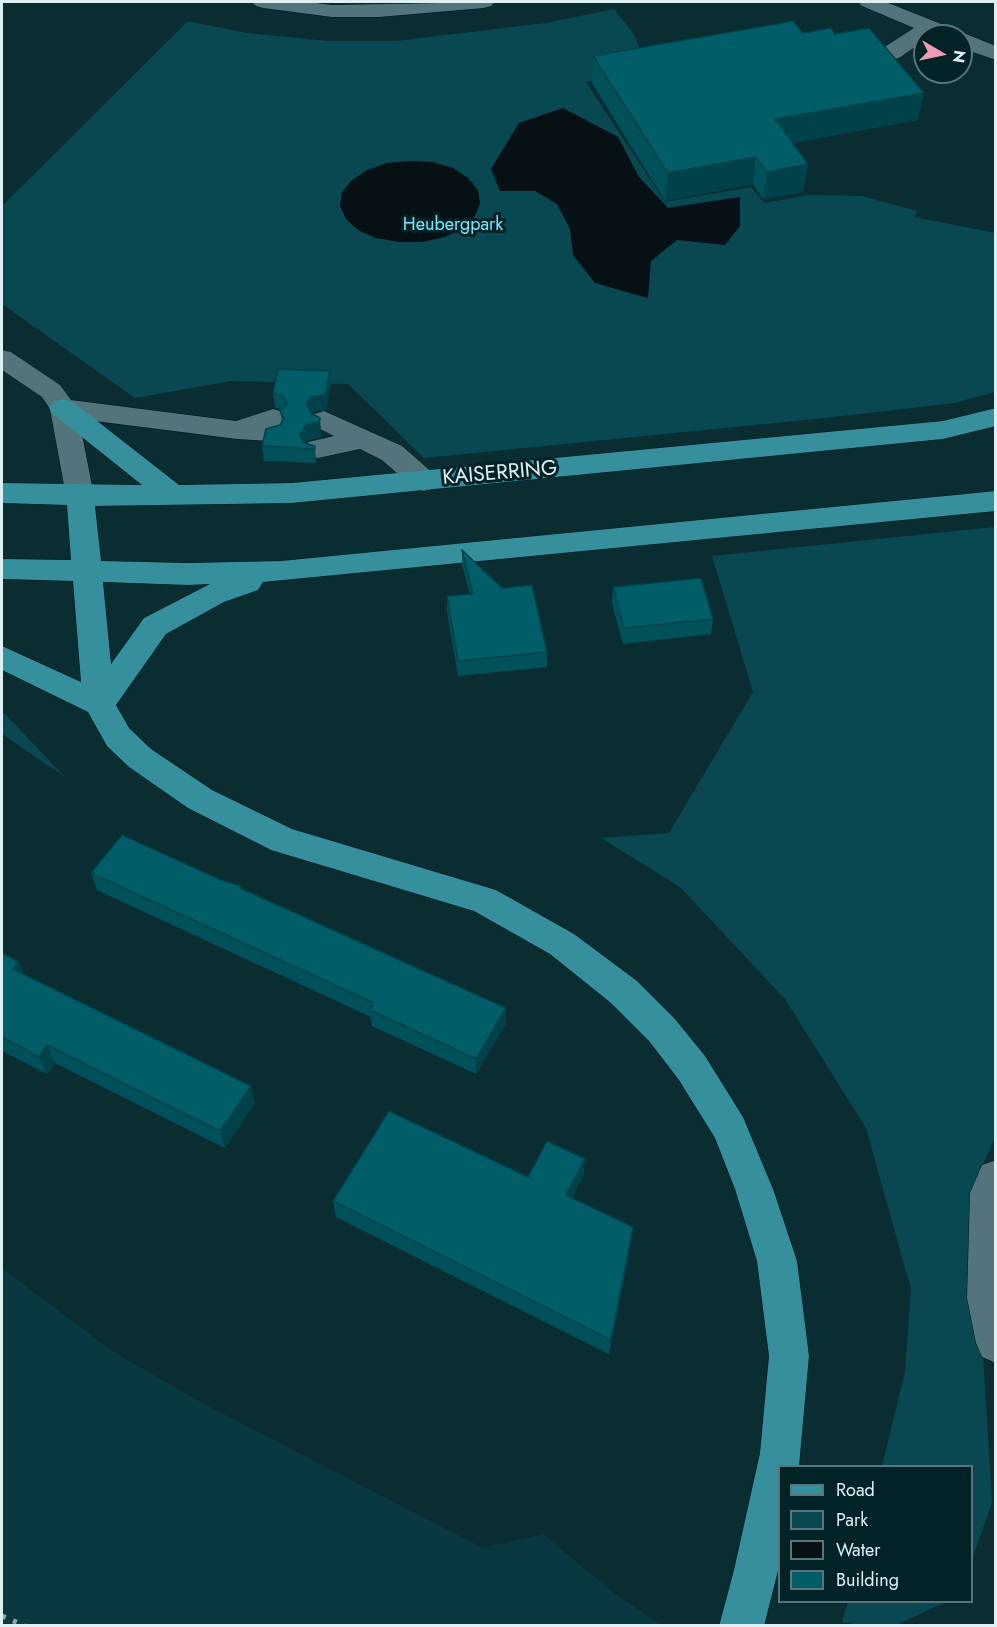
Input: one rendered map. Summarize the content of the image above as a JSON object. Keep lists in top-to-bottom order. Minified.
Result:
{"streets":{"main road":["KAISERRING"]},"parks":["Heubergpark"],"legend":["Road","Park","Water","Building"],"north":"right"}
